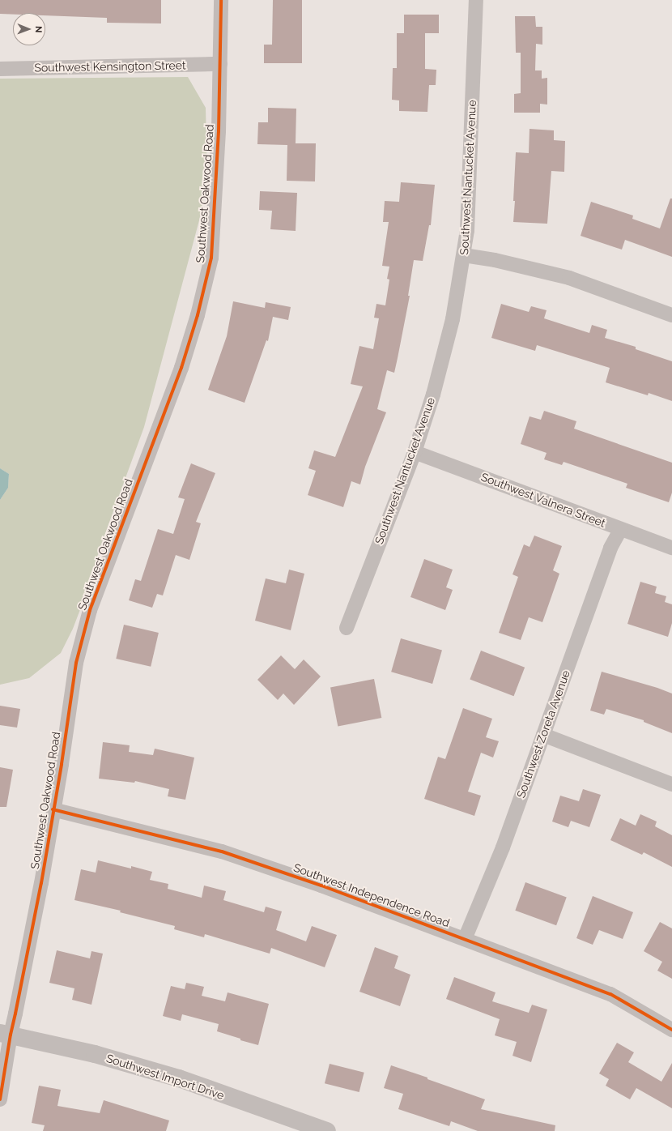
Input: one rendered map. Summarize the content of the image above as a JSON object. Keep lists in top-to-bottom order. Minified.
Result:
{"streets":{"street":["Southwest Kensington Street","Southwest Nantucket Avenue","Southwest Oakwood Road","Southwest Valnera Street","Southwest Zoreta Avenue","Southwest Independence Road","Southwest Import Drive"]},"crossings":[["Southwest Kensington Street","Southwest Oakwood Road"],["Southwest Nantucket Avenue","Southwest Valnera Street"],["Southwest Oakwood Road","Southwest Independence Road"],["Southwest Oakwood Road","Southwest Import Drive"],["Southwest Valnera Street","Southwest Zoreta Avenue"],["Southwest Zoreta Avenue","Southwest Independence Road"]],"north":"right"}
